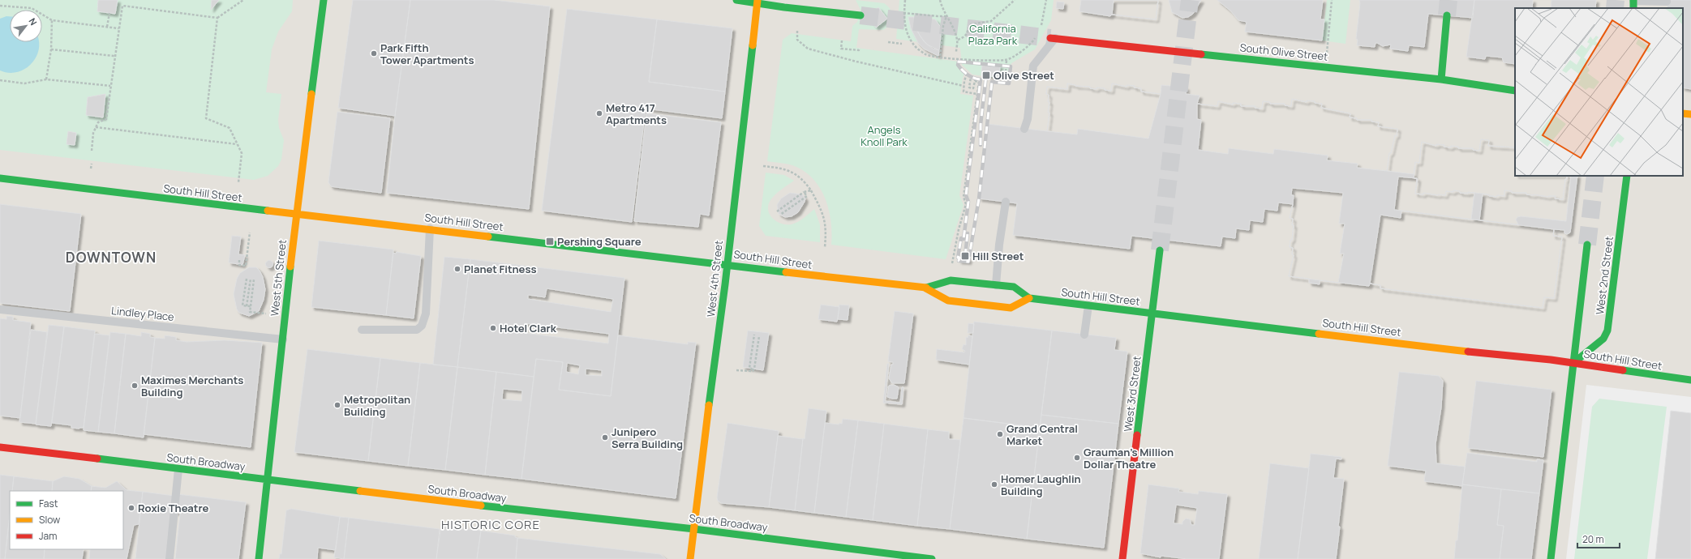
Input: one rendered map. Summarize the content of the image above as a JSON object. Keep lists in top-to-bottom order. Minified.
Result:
{"streets":{"main road":["South Olive Street","South Hill Street","West 2nd Street","West 5th Street","West 4th Street","West 3rd Street","South Broadway"],"lane":["Lindley Place"]},"crossings":[["South Hill Street","West 2nd Street"],["South Hill Street","West 5th Street"],["South Hill Street","West 4th Street"],["South Hill Street","West 3rd Street"],["West 5th Street","Lindley Place"],["West 5th Street","South Broadway"],["West 4th Street","South Broadway"]],"districts":["DOWNTOWN","HISTORIC CORE"],"parks":["California Plaza Park","Angels Knoll Park"],"places":{"other":["Park Fifth Tower Apartments","Metro 417 Apartments","Planet Fitness","Hotel Clark","Maximes Merchants Building","Metropolitan Building","Grand Central Market","Junipero Serra Building","Grauman's Million Dollar Theatre","Homer Laughlin Building","Roxie Theatre"],"transit":["Olive Street","Pershing Square","Hill Street"]},"legend":["Fast","Slow","Jam"],"scale_bar":"20 m","north":"top right"}
